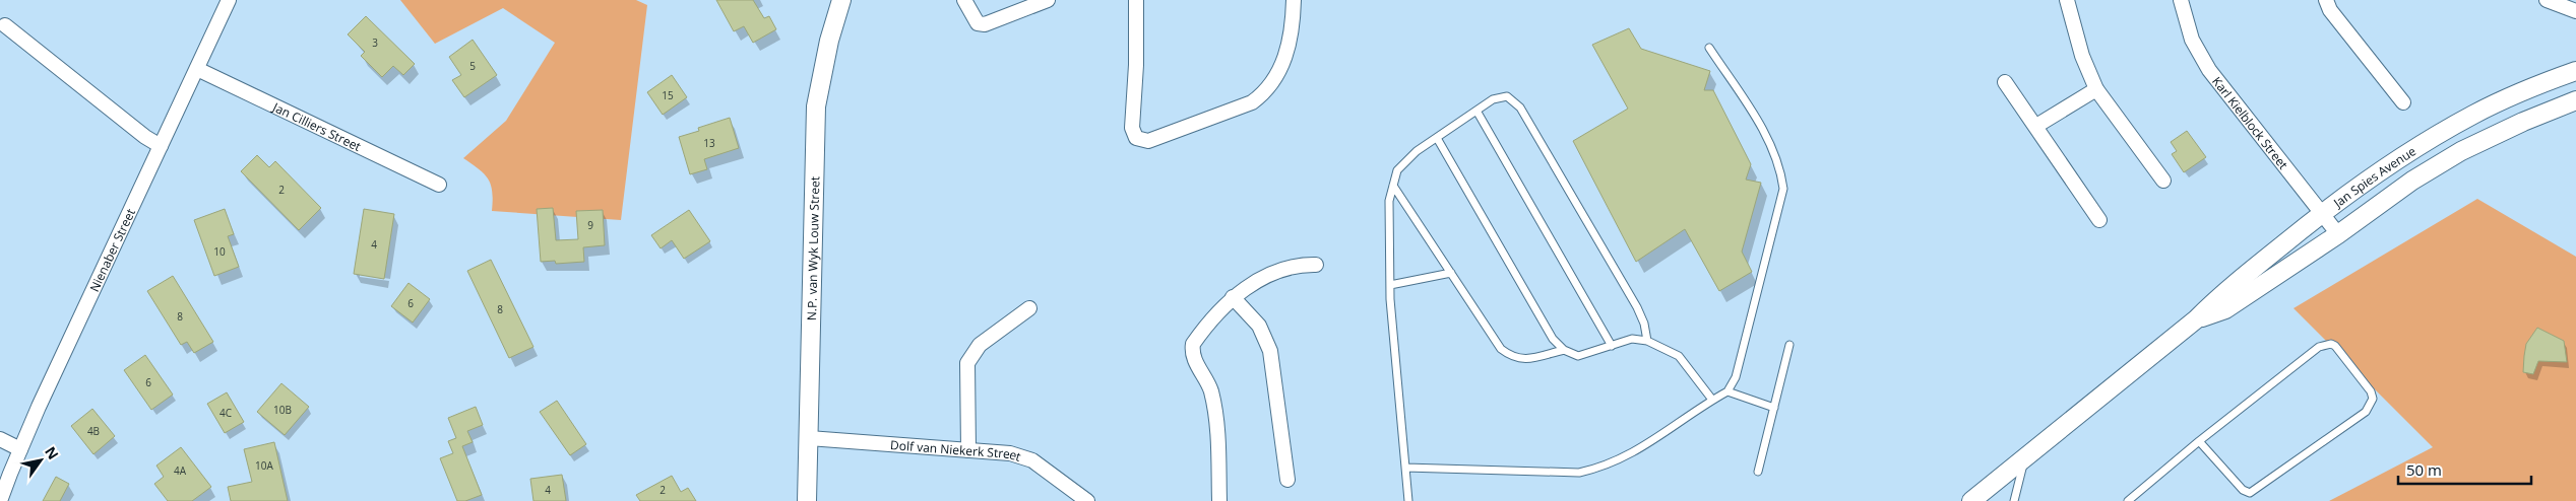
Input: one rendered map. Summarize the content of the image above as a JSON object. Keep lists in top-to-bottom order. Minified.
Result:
{"streets":{"street":["Karl Kielblock Street","Jan Cilliers Street","Jan Spies Avenue","Nienaber Street","N.P. van Wyk Louw Street","Dolf van Niekerk Street"]},"crossings":[["Karl Kielblock Street","Jan Spies Avenue"],["Jan Cilliers Street","Nienaber Street"],["N.P. van Wyk Louw Street","Dolf van Niekerk Street"]],"house_numbers":["3","5","15","13","2","9","4","10","6","8","8","6","10B","4C","4B","10A","4A","4","2"],"scale_bar":"50 m","north":"top right"}
